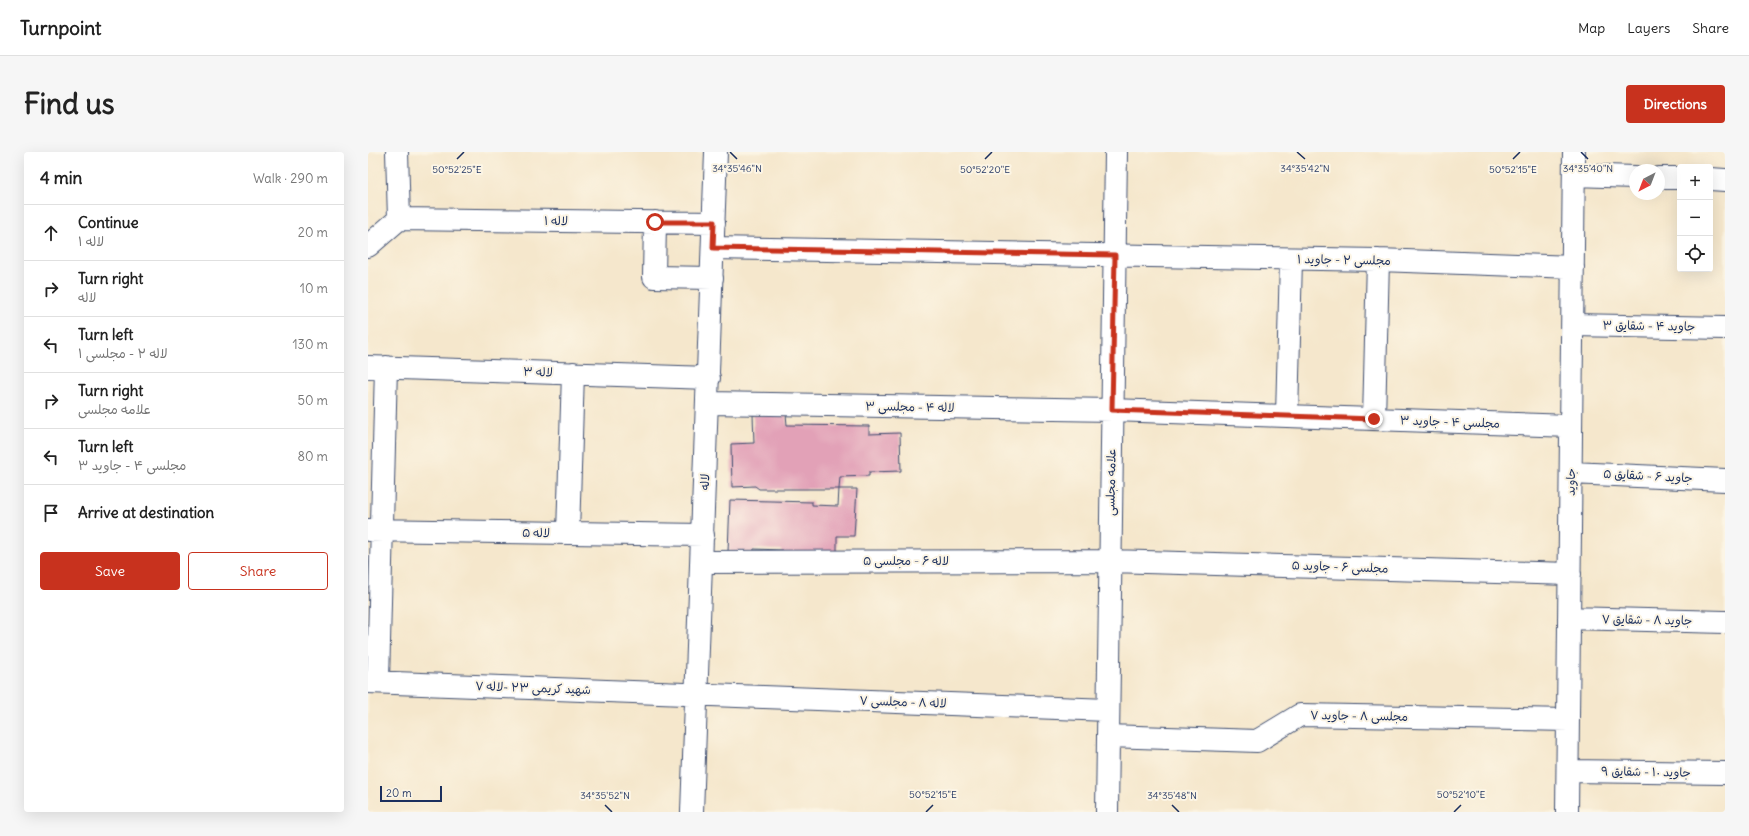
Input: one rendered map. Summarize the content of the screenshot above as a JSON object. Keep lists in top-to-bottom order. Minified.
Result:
{"streets":{"street":["لاله ۱","مجلسی ۲ - جاوید ۱","جاوید ۴ - شقایق ۳","لاله ۳","لاله ۴ - مجلسی ۳","مجلسی ۴ - جاوید ۳","جاوید ۶ - شقایق ۵","لاله","علامه مجلسی","جاوید","لاله ۵","لاله ۶ - مجلسی ۵","مجلسی ۶ - جاوید ۵","جاوید ۸ - شقایق ۷","شهید کریمی ۲۳ -لاله ۷","لاله ۸ - مجلسی ۷","مجلسی ۸ - جاوید ۷","جاوید ۱۰ - شقایق ۹"]},"crossings":[["لاله ۱","لاله"],["مجلسی ۲ - جاوید ۱","لاله"],["مجلسی ۲ - جاوید ۱","علامه مجلسی"],["مجلسی ۲ - جاوید ۱","جاوید"],["جاوید ۴ - شقایق ۳","جاوید"],["لاله ۳","لاله"],["لاله ۴ - مجلسی ۳","مجلسی ۴ - جاوید ۳"],["لاله ۴ - مجلسی ۳","لاله"],["لاله ۴ - مجلسی ۳","علامه مجلسی"],["مجلسی ۴ - جاوید ۳","علامه مجلسی"],["مجلسی ۴ - جاوید ۳","جاوید"],["جاوید ۶ - شقایق ۵","جاوید"],["لاله","لاله ۵"],["لاله","لاله ۶ - مجلسی ۵"],["لاله","شهید کریمی ۲۳ -لاله ۷"],["لاله","لاله ۸ - مجلسی ۷"],["علامه مجلسی","لاله ۶ - مجلسی ۵"],["علامه مجلسی","مجلسی ۶ - جاوید ۵"],["علامه مجلسی","لاله ۸ - مجلسی ۷"],["علامه مجلسی","مجلسی ۸ - جاوید ۷"],["جاوید","مجلسی ۶ - جاوید ۵"],["جاوید","جاوید ۸ - شقایق ۷"],["جاوید","مجلسی ۸ - جاوید ۷"],["جاوید","جاوید ۱۰ - شقایق ۹"],["لاله ۶ - مجلسی ۵","مجلسی ۶ - جاوید ۵"],["شهید کریمی ۲۳ -لاله ۷","لاله ۸ - مجلسی ۷"]],"scale_bar":"20 m","north":"bottom left","page":{"header":"Turnpoint","nav":["Map","Layers","Share"],"buttons":["Directions",["Save","Share"]],"title":"Find us","heading":["4 min","Walk · 290 m"],"map_buttons":["+","−"],"list":[["Continue","لاله ۱","20 m"],["Turn right","لاله","10 m"],["Turn left","لاله ۲ - مجلسی ۱","130 m"],["Turn right","علامه مجلسی","50 m"],["Turn left","مجلسی ۴ - جاوید ۳","80 m"],"Arrive at destination"],"scale":"20 m"},"coordinates":["34°35'46\"N","34°35'42\"N","34°35'40\"N","50°52'25\"E","50°52'20\"E","50°52'15\"E","50°52'10\"E","34°35'52\"N","34°35'48\"N"]}
